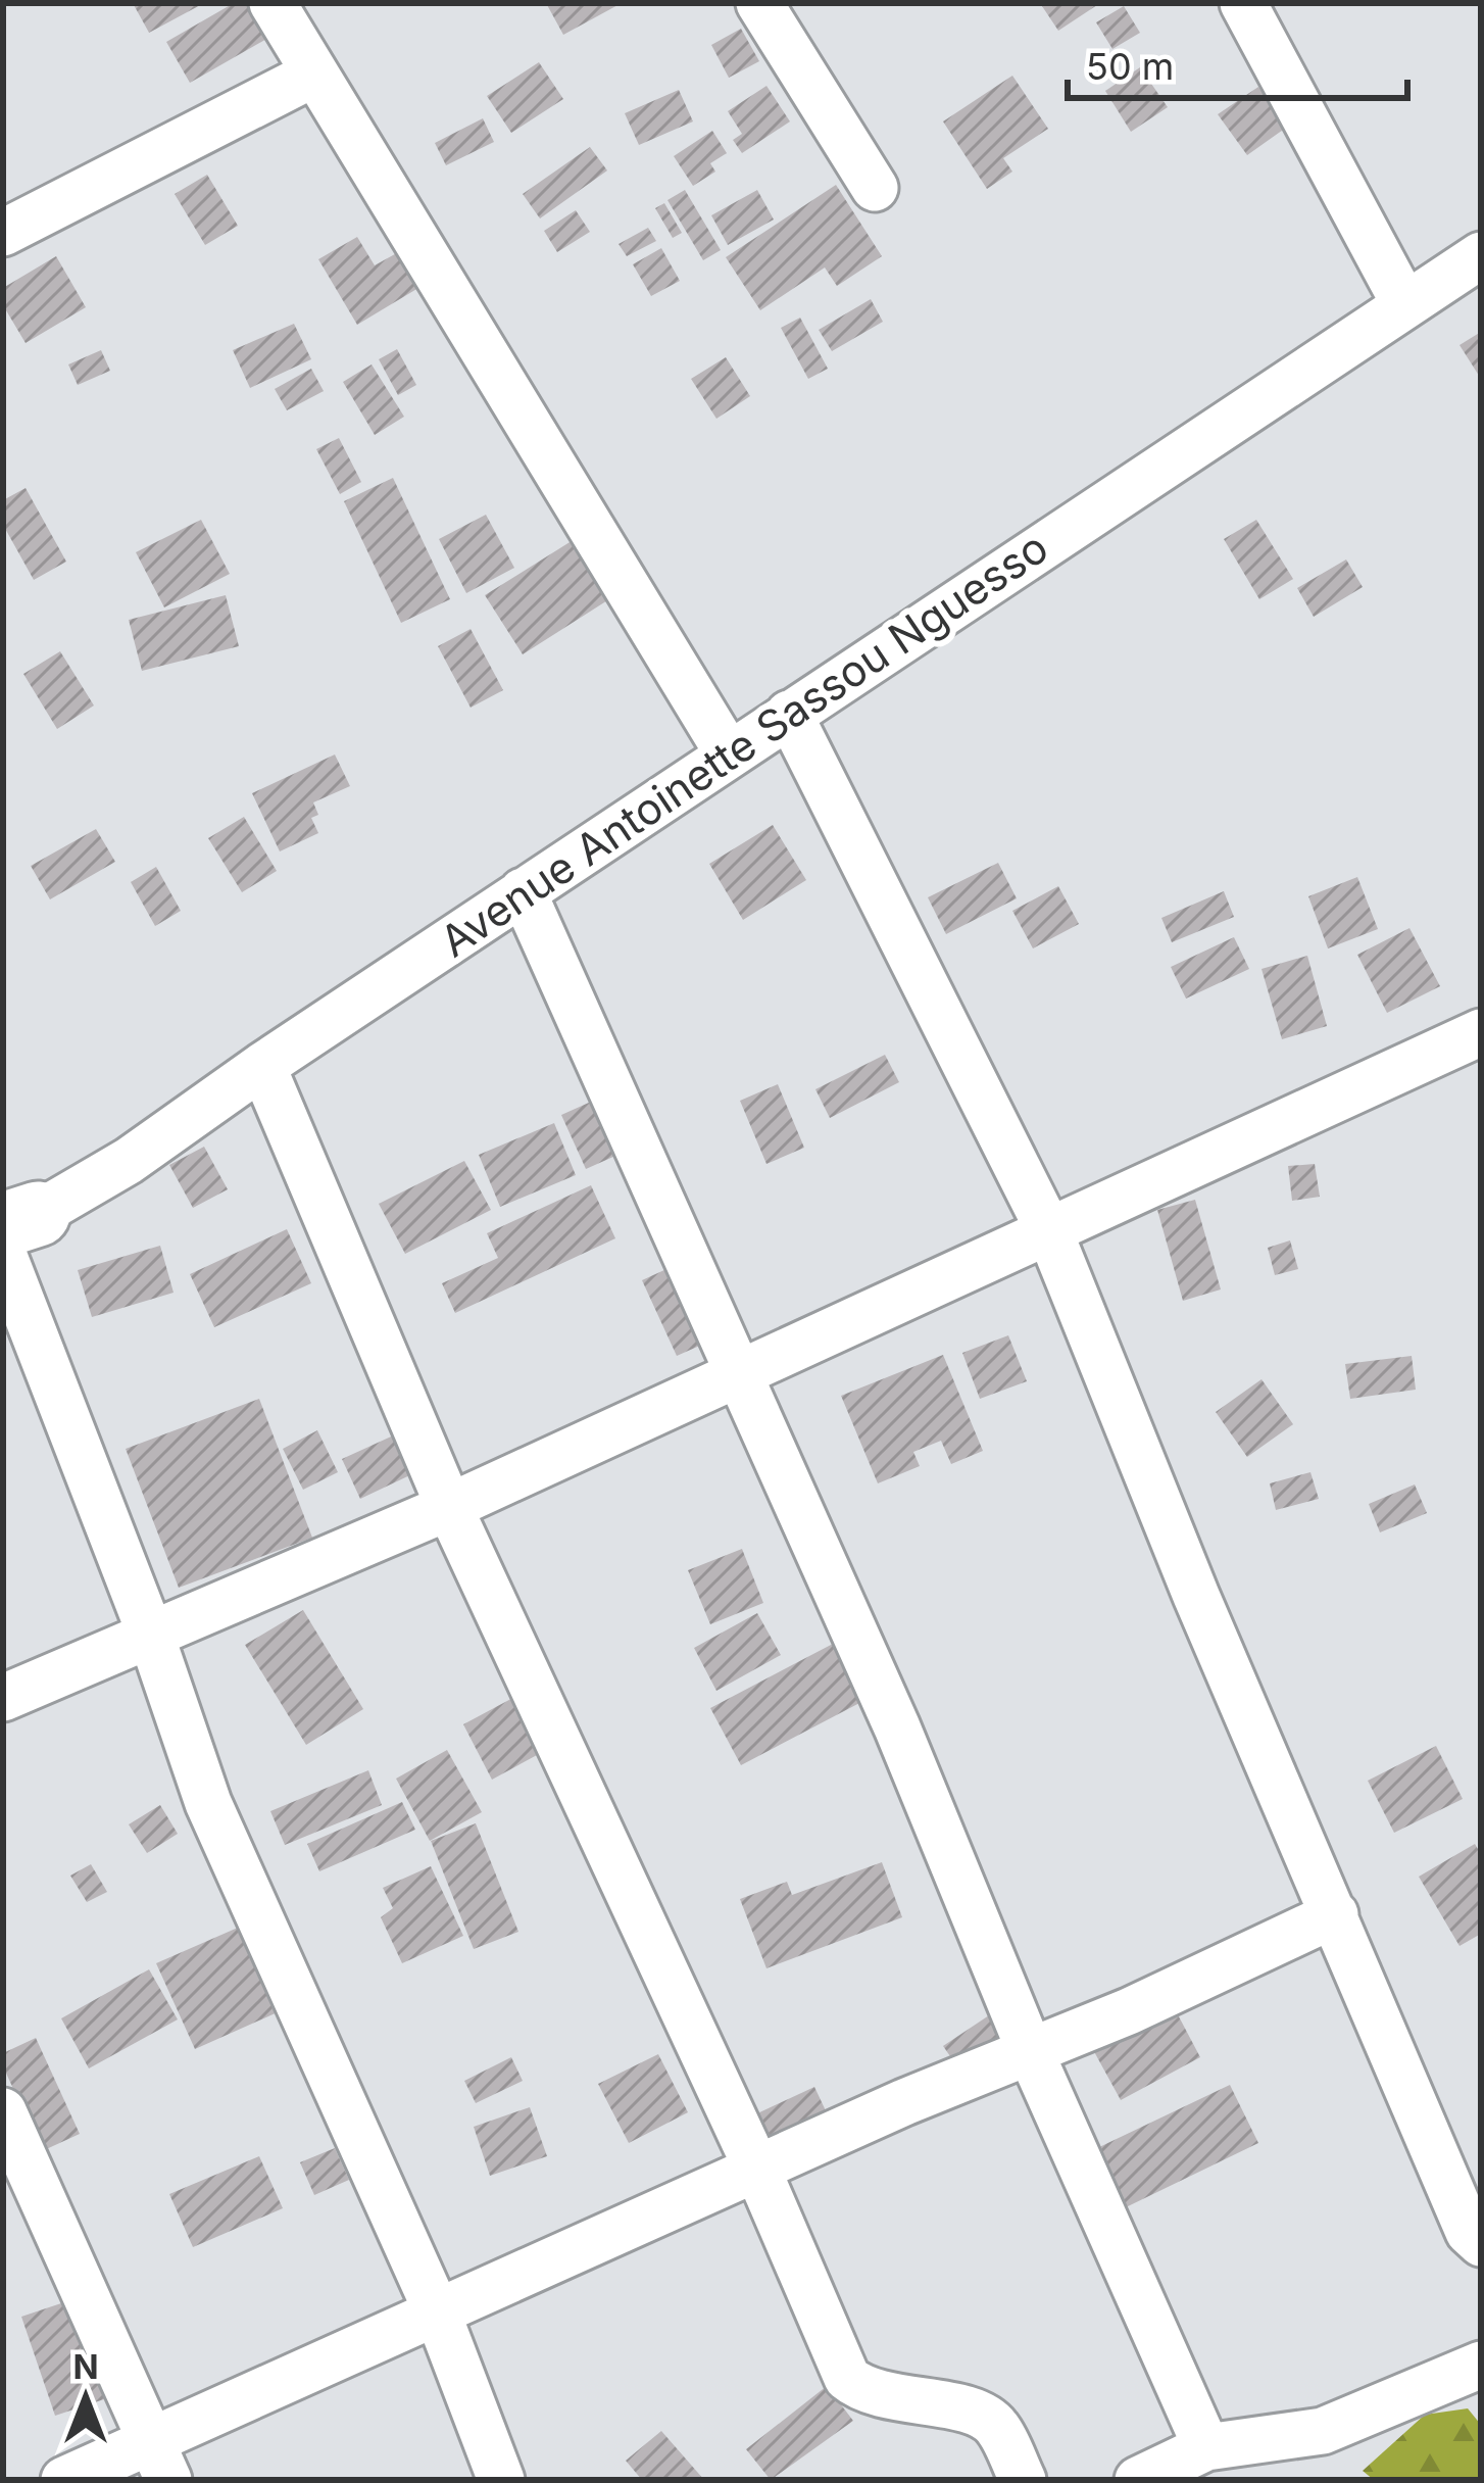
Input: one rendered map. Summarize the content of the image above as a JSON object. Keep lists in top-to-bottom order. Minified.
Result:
{"streets":{"street":["Avenue Antoinette Sassou Nguesso"]},"scale_bar":"50 m","north":"top"}
